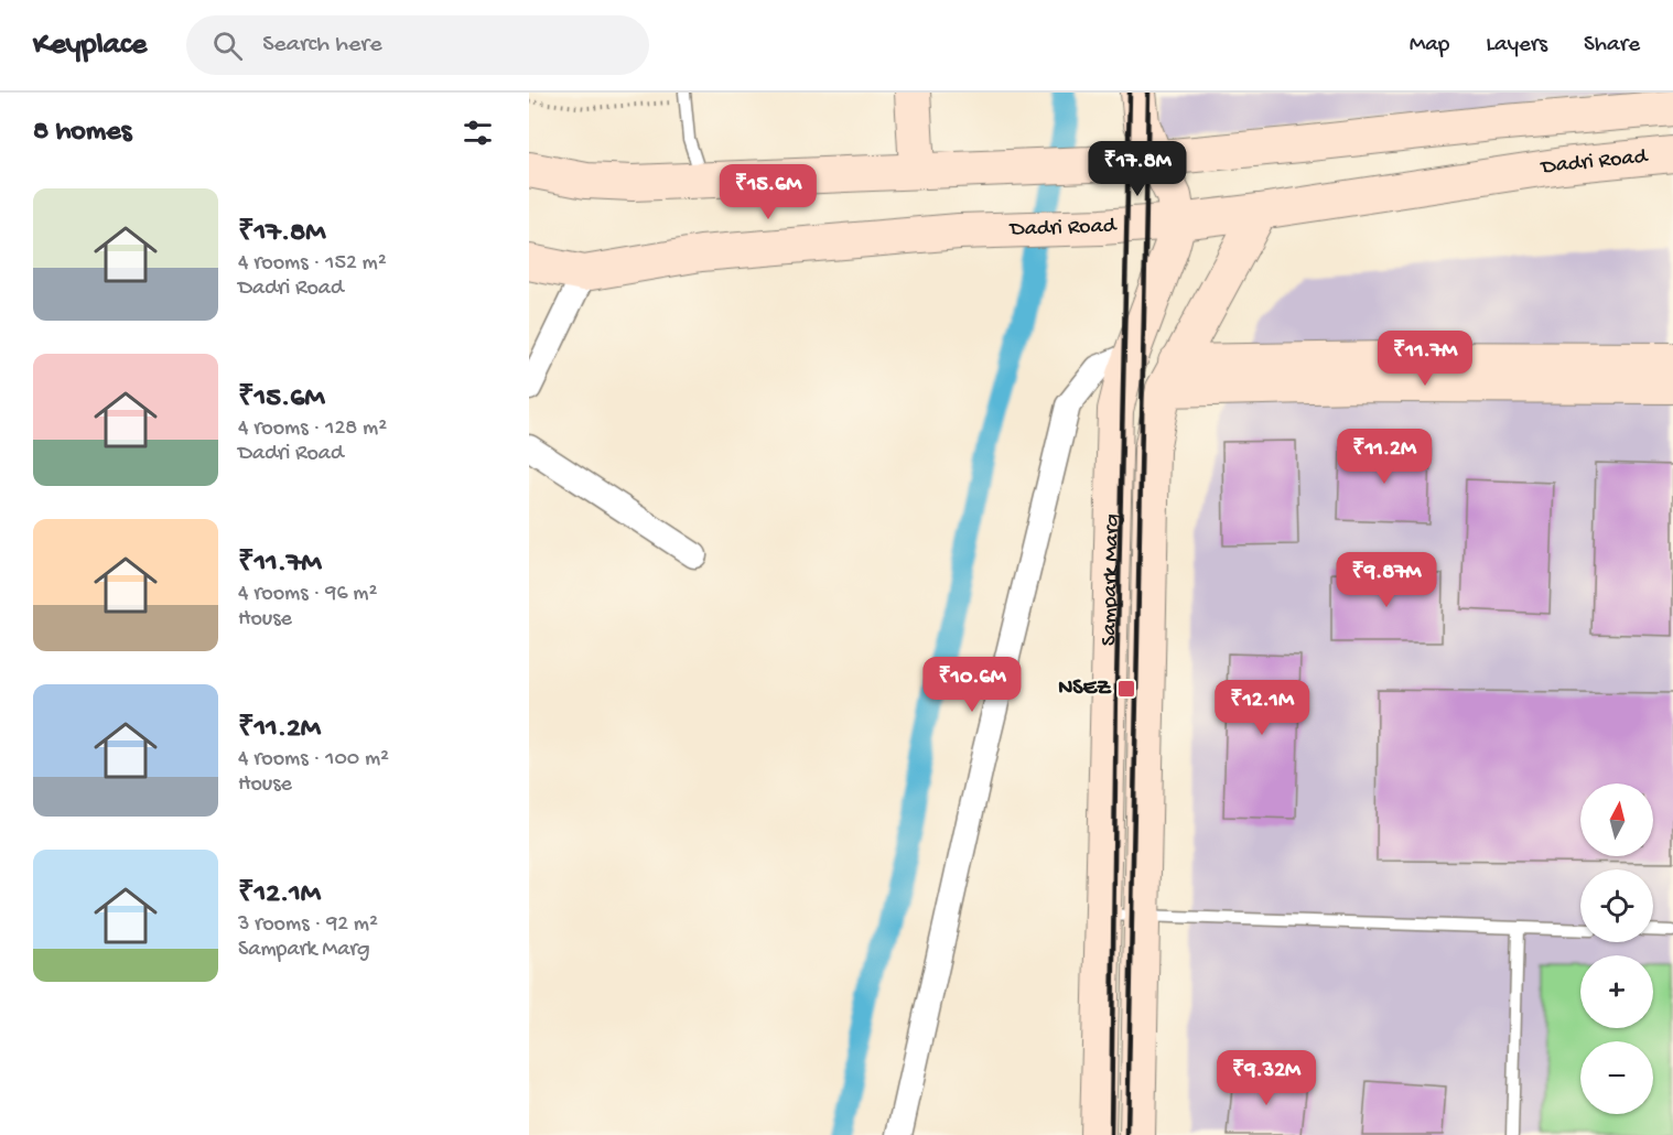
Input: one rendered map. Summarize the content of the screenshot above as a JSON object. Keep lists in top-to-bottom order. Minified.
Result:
{"streets":{"street":["Dadri Road","Sampark Marg"]},"crossings":[["Dadri Road","Sampark Marg"]],"places":{"transit":["NSEZ"]},"north":"top","page":{"header":"Keyplace","search":"Search here","nav":["Map","Layers","Share"],"heading":"8 homes","price":["₹17.8M","₹15.6M","₹11.7M","₹11.2M","₹9.87M","₹10.6M","₹12.1M","₹9.32M"],"list":[{"name":"₹17.8M","note":"4 rooms · 152 m² · Dadri Road"},{"name":"₹15.6M","note":"4 rooms · 128 m² · Dadri Road"},{"name":"₹11.7M","note":"4 rooms · 96 m² · House"},{"name":"₹11.2M","note":"4 rooms · 100 m² · House"},{"name":"₹12.1M","note":"3 rooms · 92 m² · Sampark Marg"}],"map_buttons":["+","−"]}}
